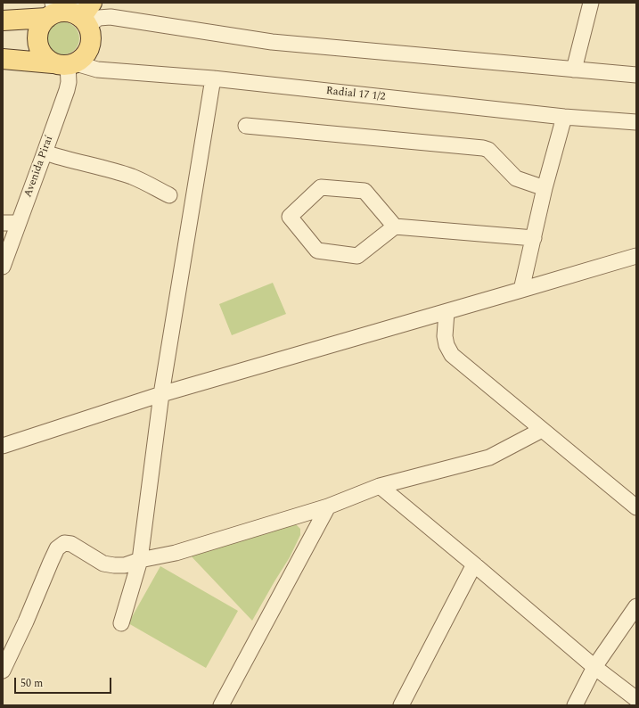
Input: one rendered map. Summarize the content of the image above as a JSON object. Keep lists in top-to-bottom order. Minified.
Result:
{"streets":{"main road":["Radial 17 1/2"],"street":["Avenida Piraí"]},"crossings":[["Radial 17 1/2","Avenida Piraí"]],"scale_bar":"50 m"}
